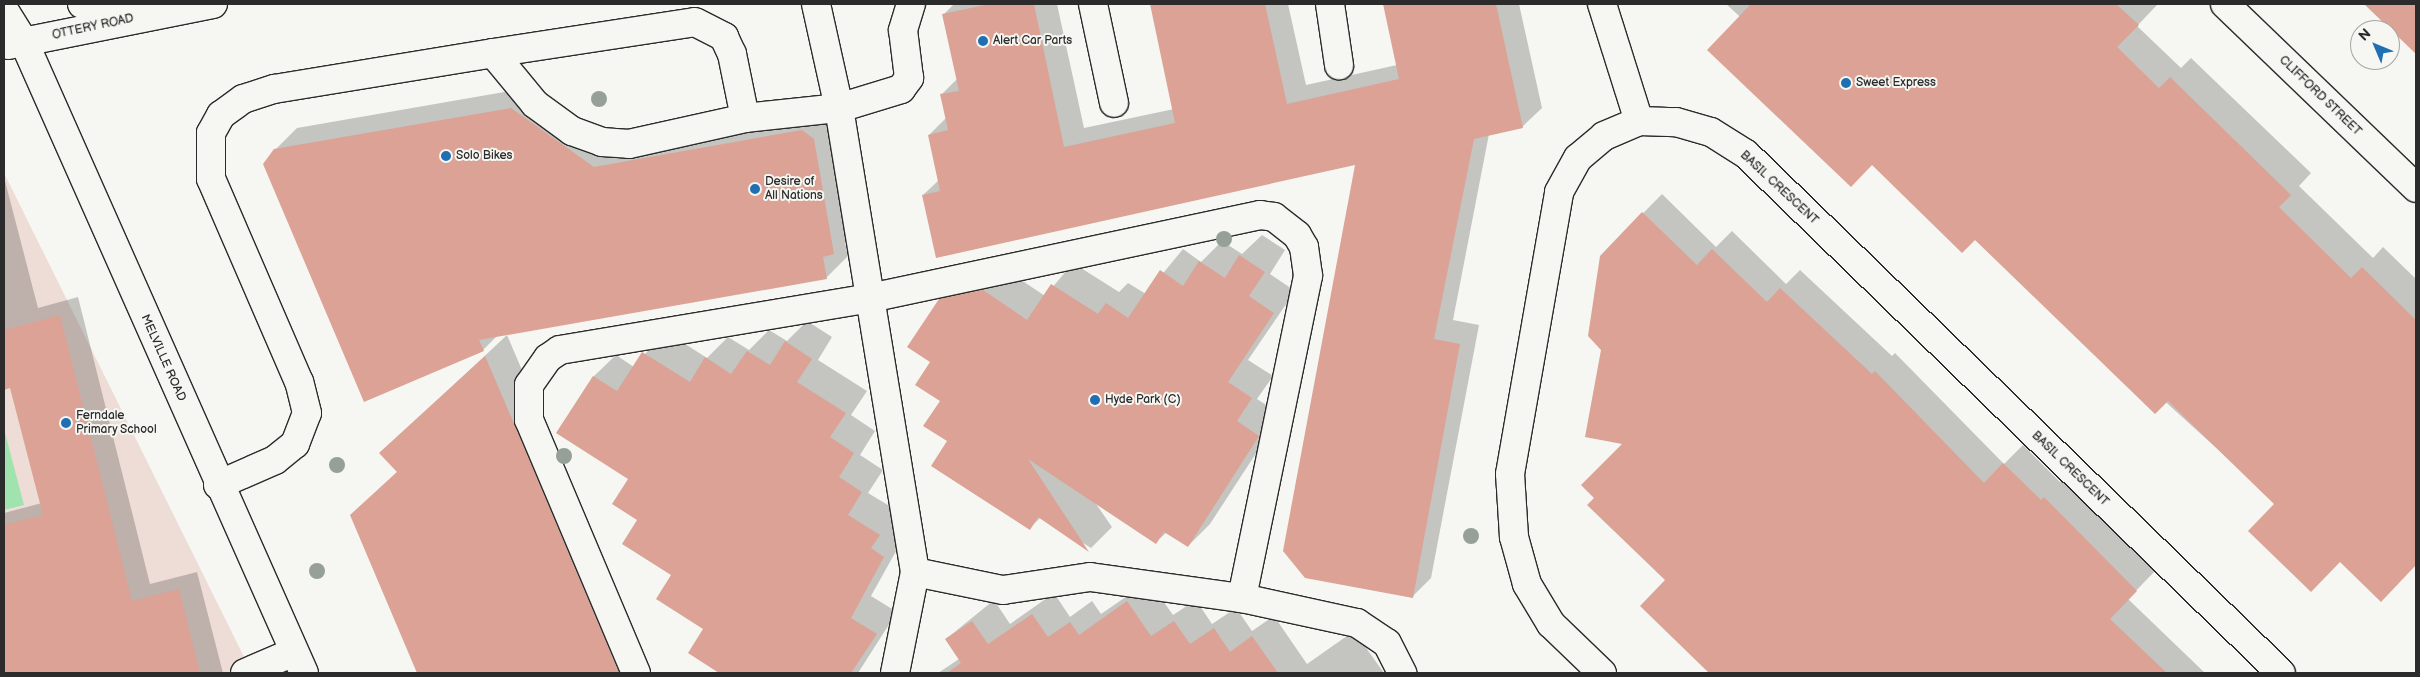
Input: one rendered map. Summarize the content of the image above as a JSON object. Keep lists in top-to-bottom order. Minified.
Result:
{"streets":{"street":["OTTERY ROAD","CLIFFORD STREET","BASIL CRESCENT","MELVILLE ROAD"]},"crossings":[["OTTERY ROAD","MELVILLE ROAD"]],"places":["Alert Car Parts","Sweet Express","Solo Bikes","Desire of All Nations","Hyde Park (C)","Ferndale Primary School"],"north":"top left"}
